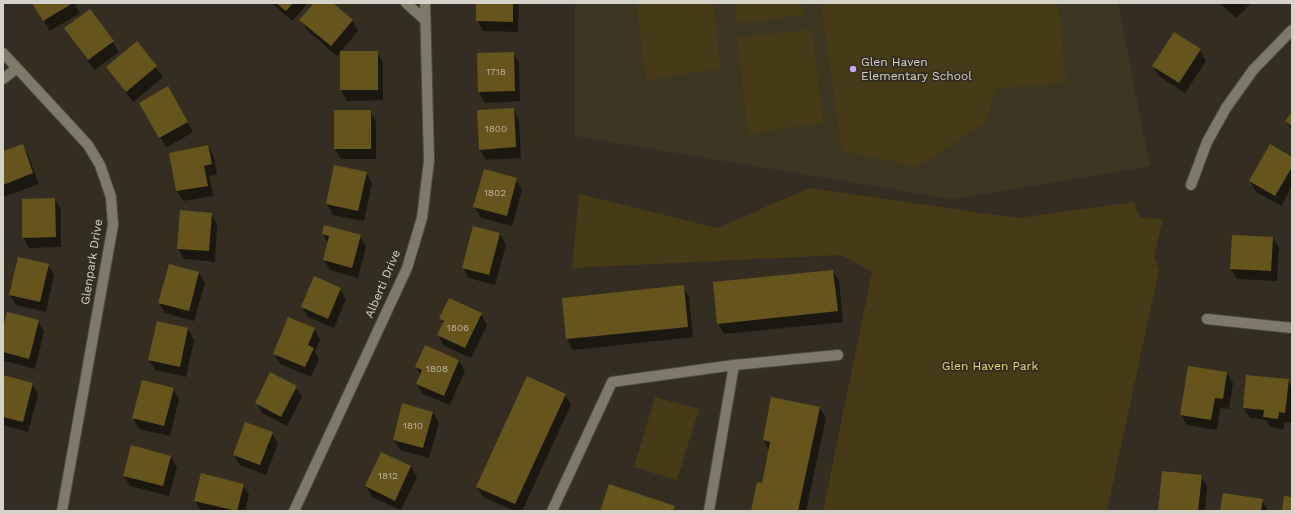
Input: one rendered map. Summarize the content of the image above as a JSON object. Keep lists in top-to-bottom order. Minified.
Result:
{"streets":{"street":["Glenpark Drive","Alberti Drive"]},"parks":["Glen Haven Park"],"places":["Glen Haven Elementary School"],"house_numbers":["1718","1800","1802","1806","1808","1810","1812"]}
